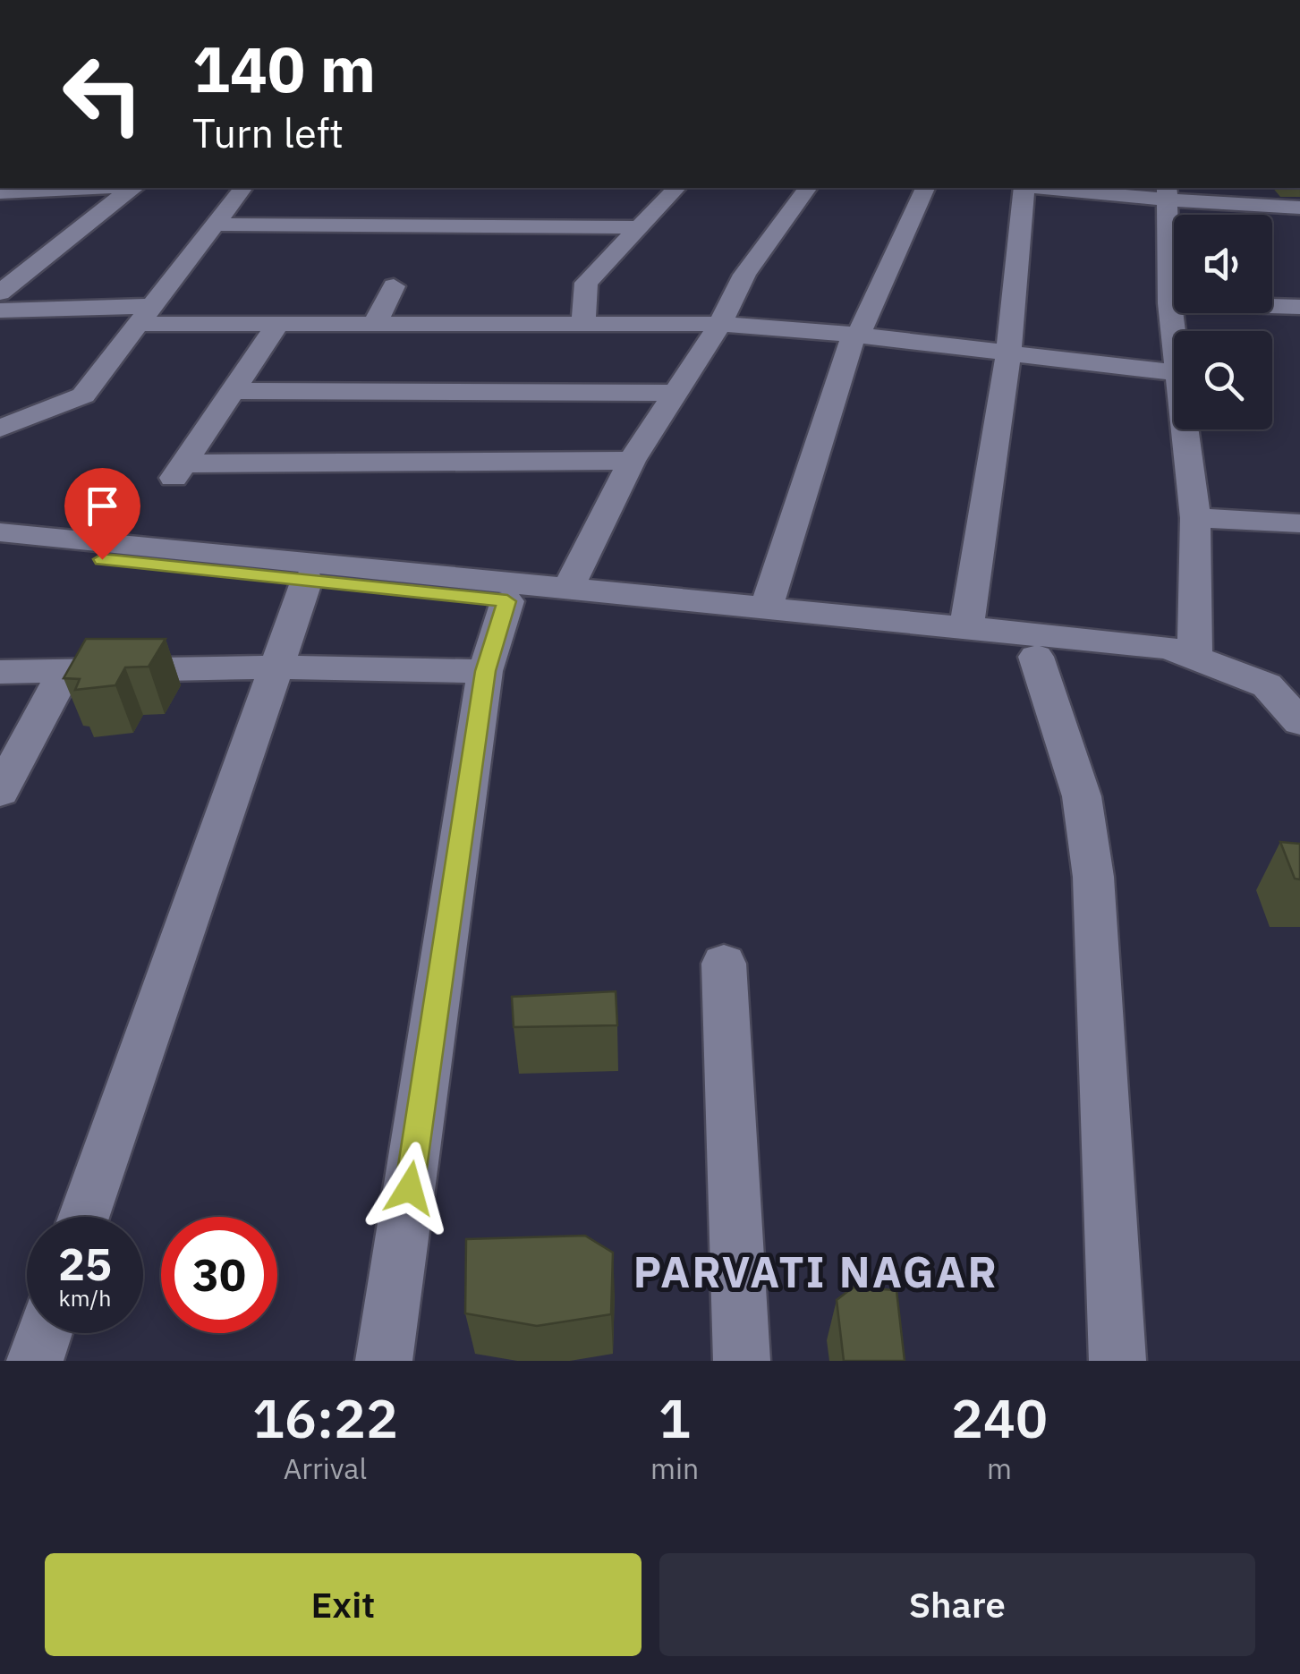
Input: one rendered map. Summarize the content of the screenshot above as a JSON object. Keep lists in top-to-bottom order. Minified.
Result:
{"districts":["PARVATI NAGAR"],"page":{"turn":["140 m","Turn left"],"speed":"25 km/h","limit":"30","eta":["16:22","Arrival","1","min","240","m"],"buttons":["Exit","Share"]}}
